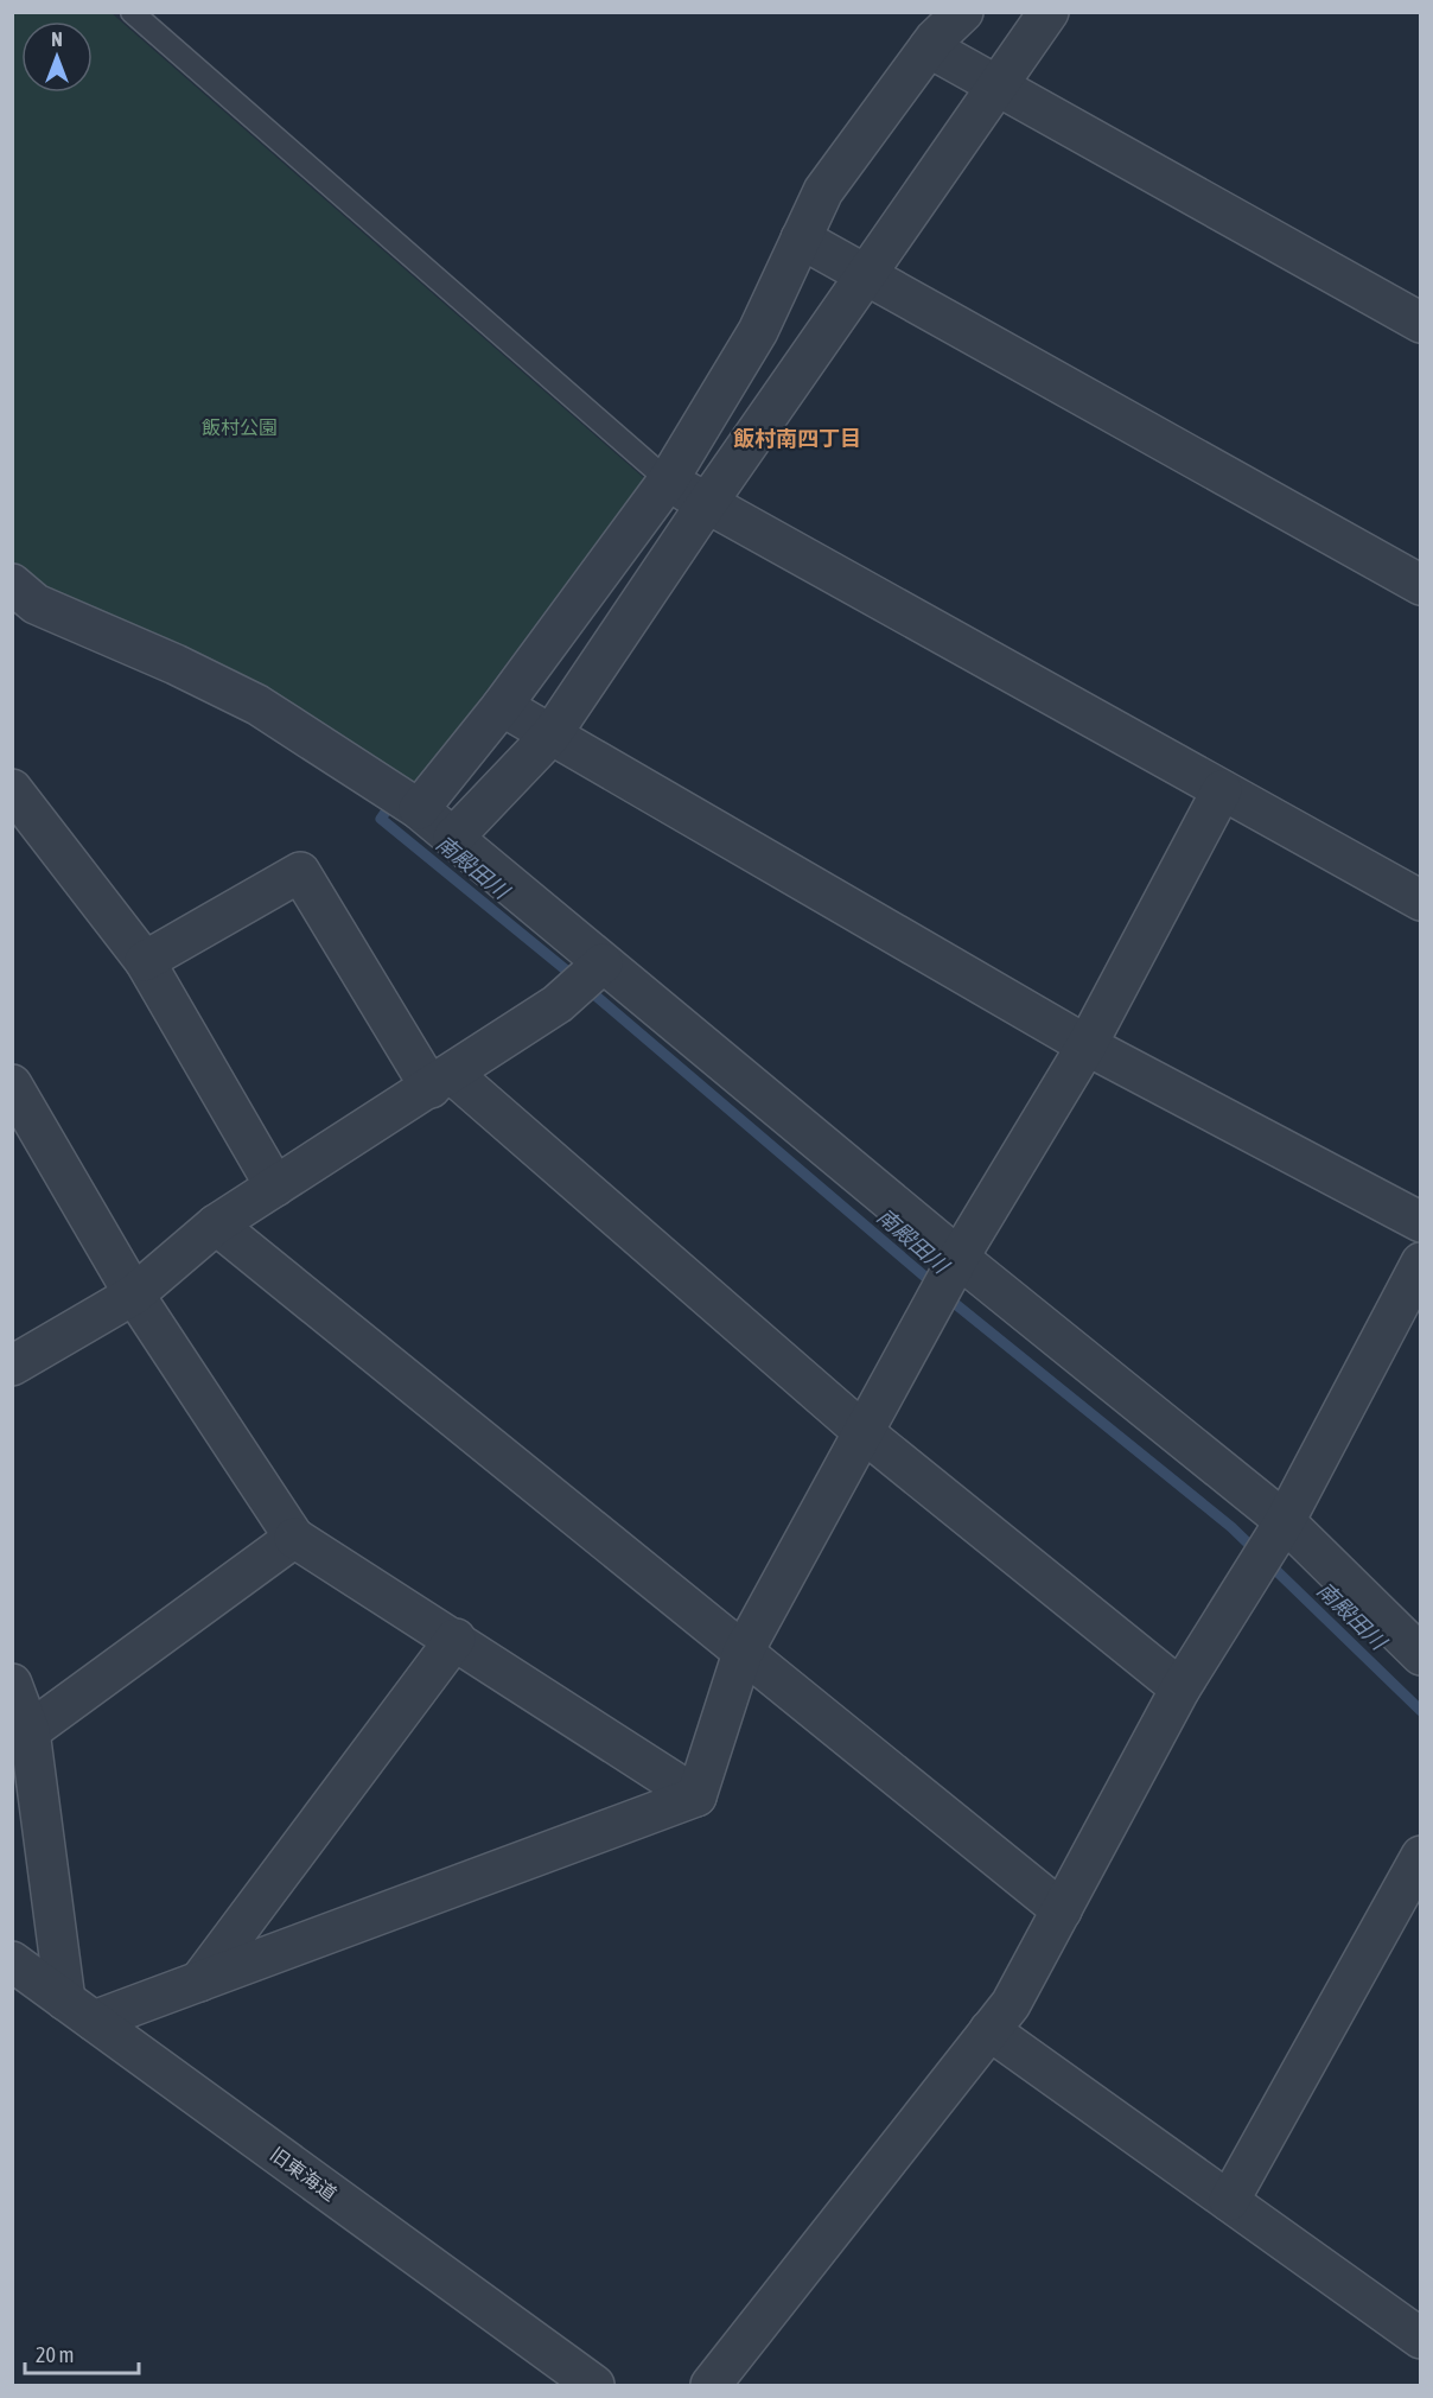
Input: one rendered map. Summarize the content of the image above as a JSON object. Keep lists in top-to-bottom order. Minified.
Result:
{"streets":{"street":["旧東海道"]},"districts":["飯村南四丁目"],"water":["南殿田川"],"parks":["飯村公園"],"scale_bar":"20 m","north":"top"}
